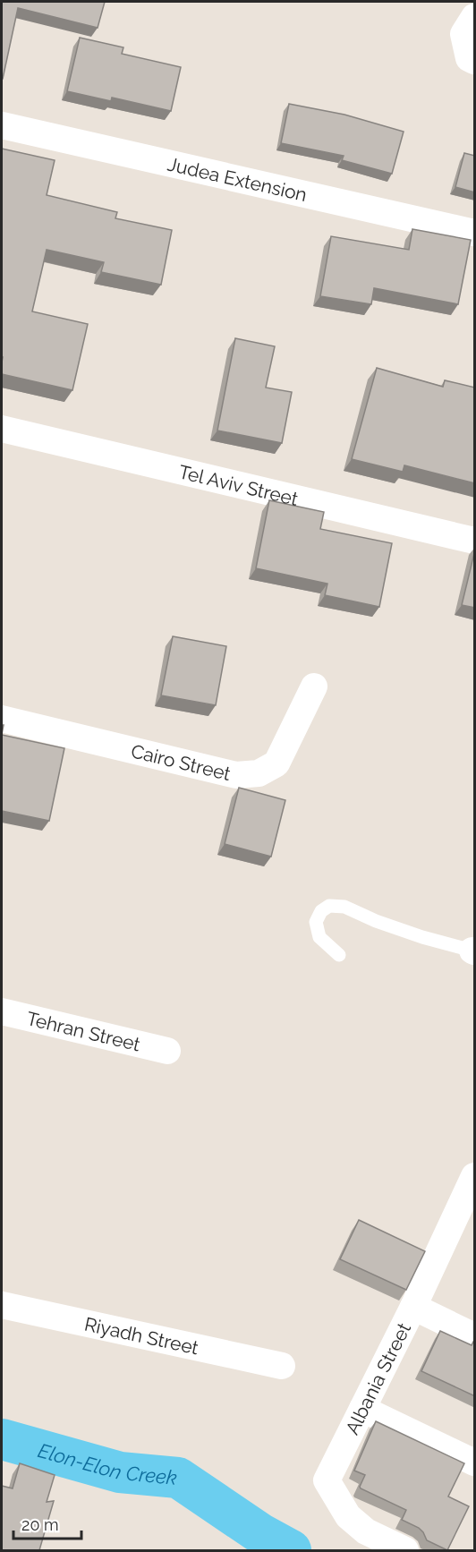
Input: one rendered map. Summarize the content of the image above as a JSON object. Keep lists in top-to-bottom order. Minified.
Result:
{"streets":{"street":["Judea Extension","Tel Aviv Street","Cairo Street","Tehran Street","Riyadh Street","Albania Street"]},"water":["Elon-Elon Creek"],"scale_bar":"20 m"}
